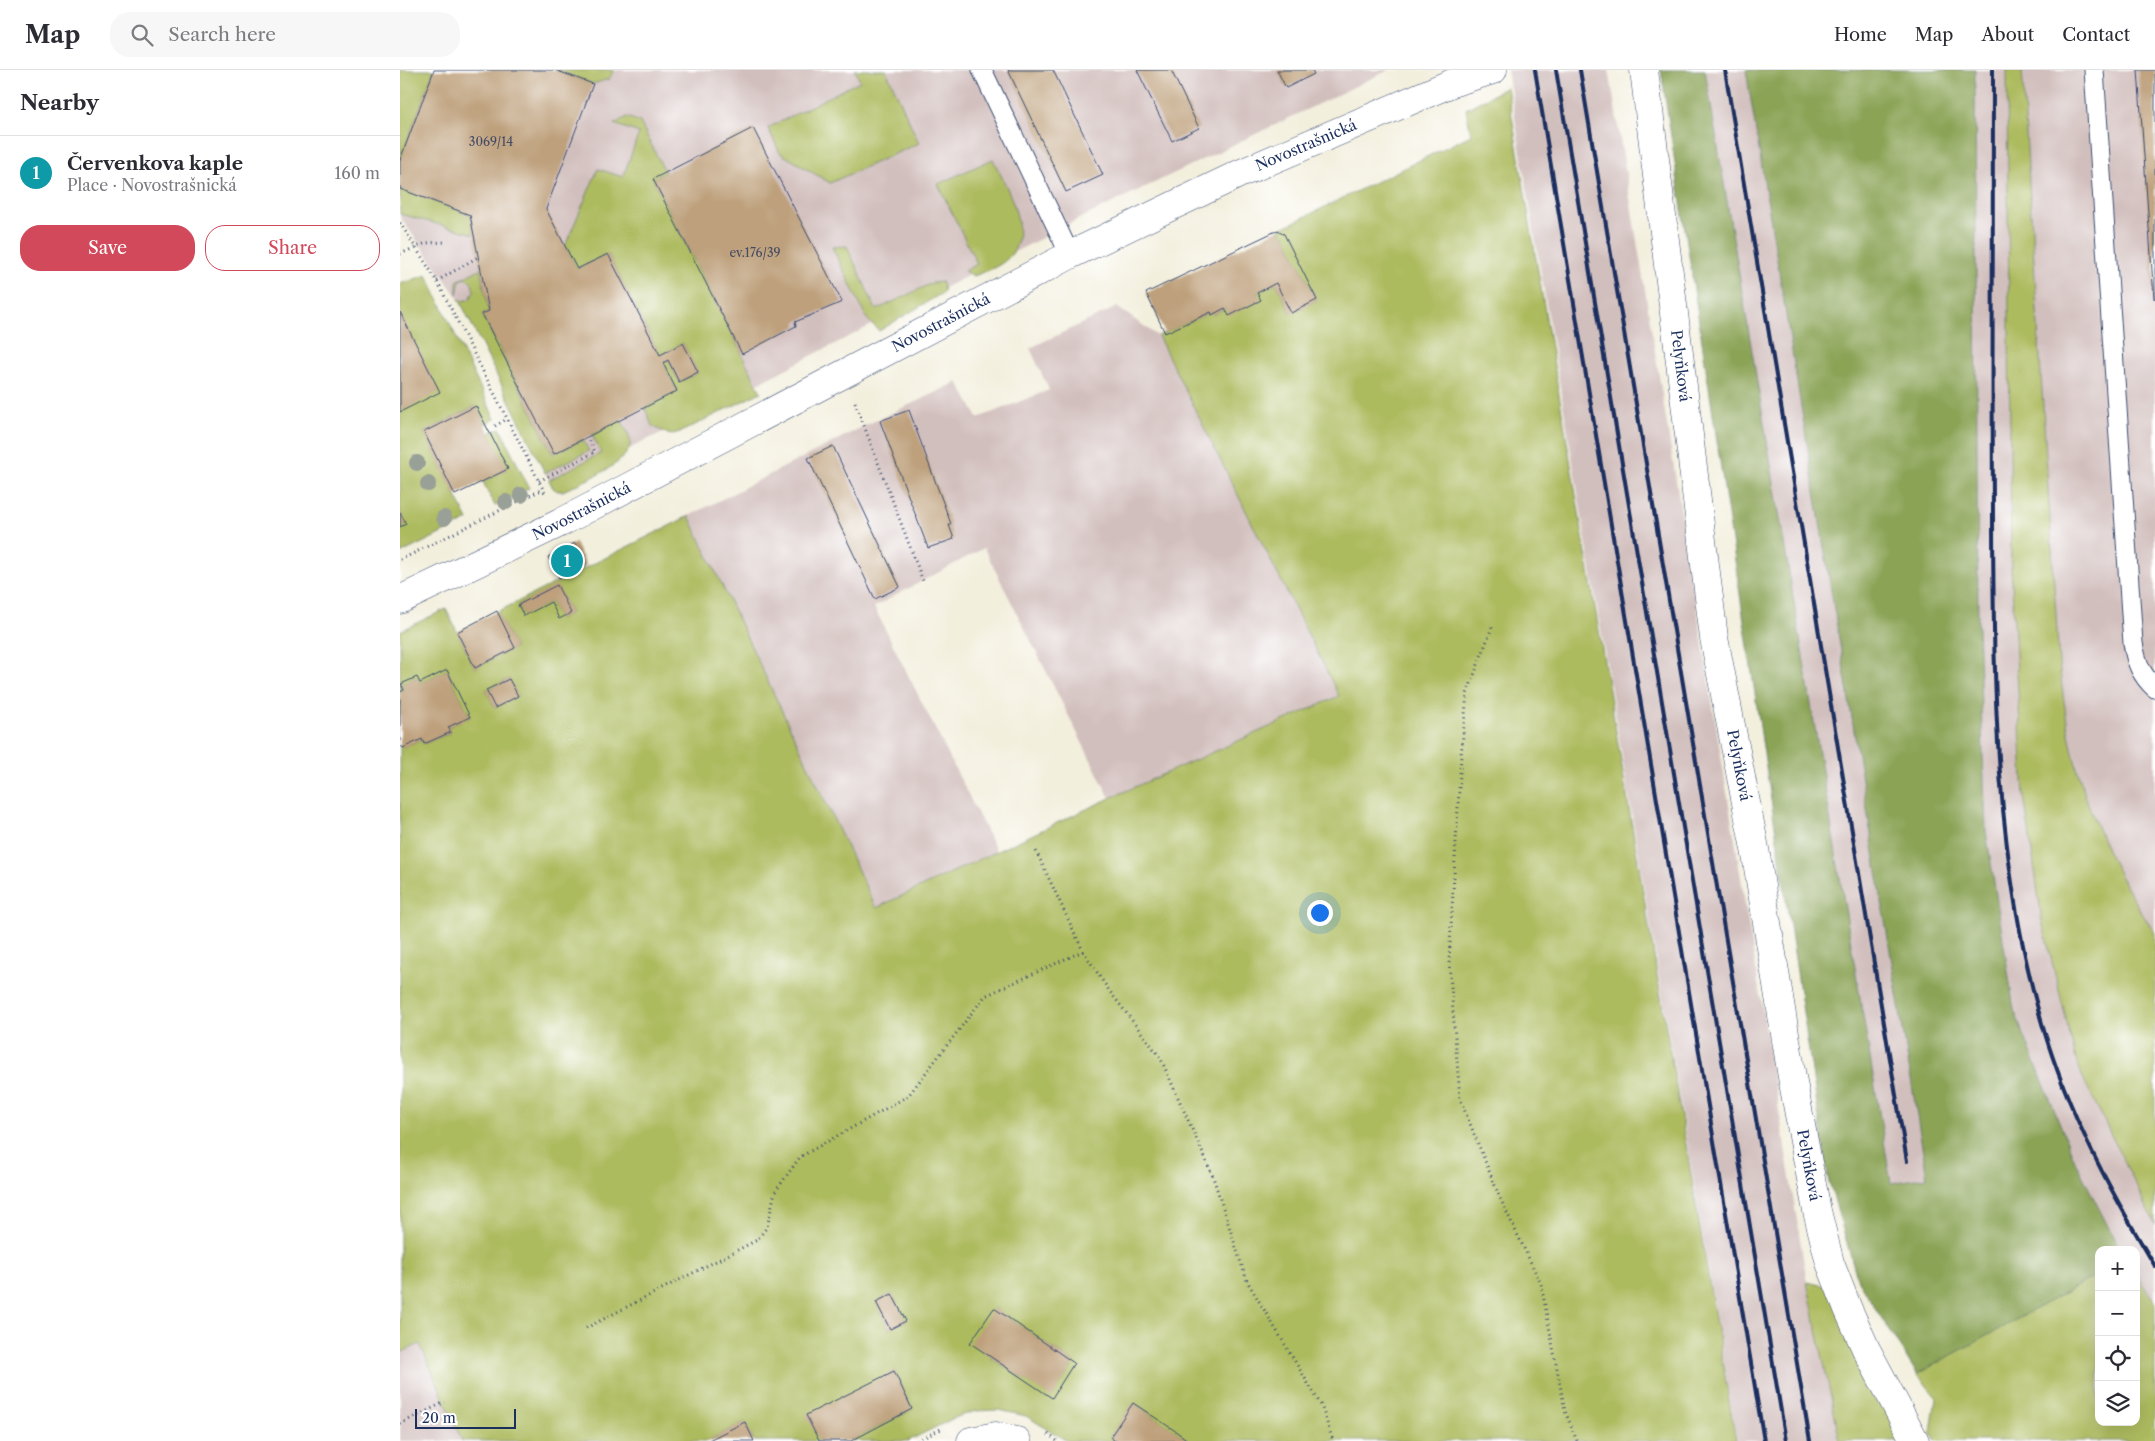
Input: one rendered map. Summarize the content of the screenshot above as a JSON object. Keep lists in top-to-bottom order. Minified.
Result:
{"streets":{"street":["Novostrašnická","Pelyňková"]},"house_numbers":["3069/14","ev.176/39"],"scale_bar":"20 m","page":{"header":"Map","search":"Search here","nav":["Home","Map","About","Contact"],"heading":"Nearby","list":[{"mark":"1","name":"Červenkova kaple","note":"Place · Novostrašnická","value":"160 m"}],"buttons":["Save","Share"],"pins":"1","map_buttons":["+","−"],"scale":"20 m"}}
